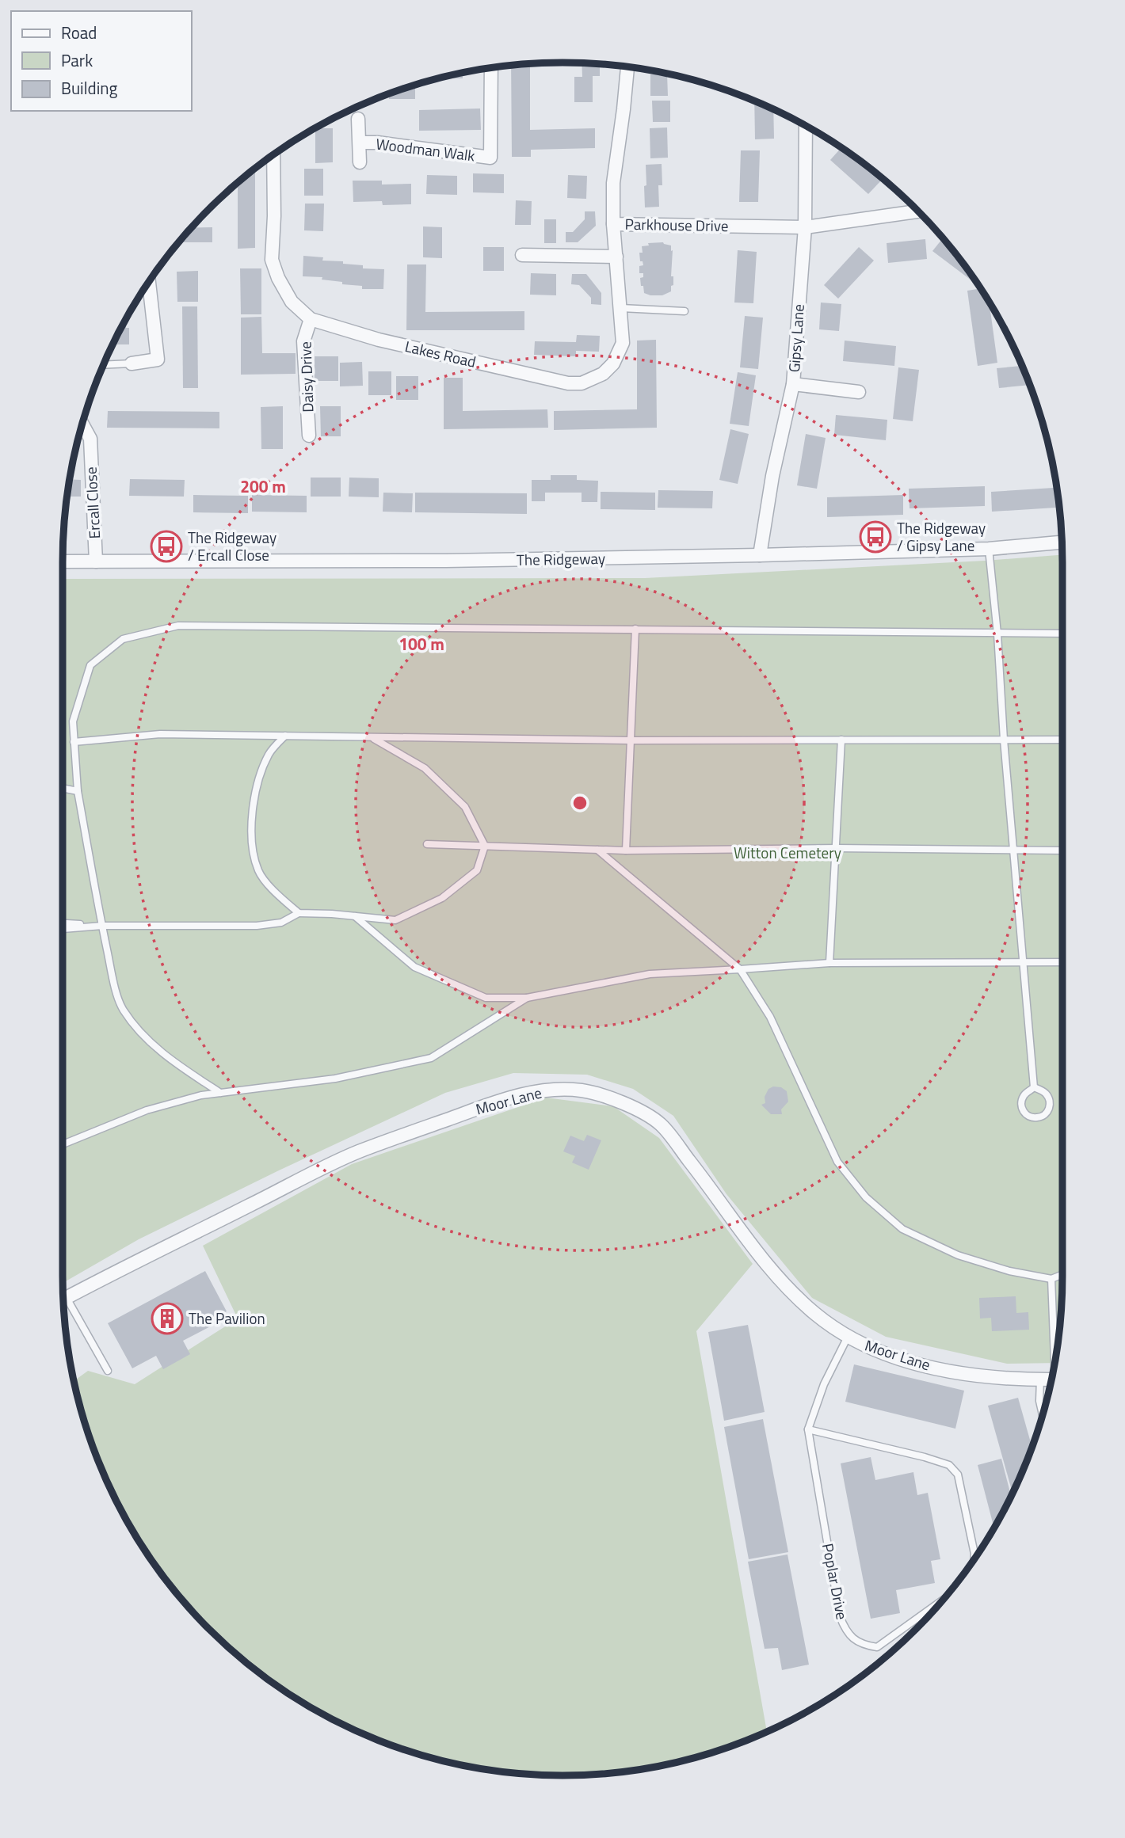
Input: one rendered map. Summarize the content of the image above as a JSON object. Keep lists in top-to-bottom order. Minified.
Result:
{"streets":{"street":["Woodman Walk","Parkhouse Drive","Gipsy Lane","Lakes Road","Daisy Drive","Ercall Close","The Ridgeway","Moor Lane"],"lane":["Poplar Drive"]},"crossings":[["Parkhouse Drive","Gipsy Lane"],["Parkhouse Drive","Lakes Road"],["Gipsy Lane","The Ridgeway"],["Lakes Road","Daisy Drive"],["Ercall Close","The Ridgeway"],["Moor Lane","Poplar Drive"]],"parks":["Witton Cemetery"],"places":{"bus stop":["The Ridgeway / Gipsy Lane","The Ridgeway / Ercall Close"],"building":["The Pavilion"]},"legend":["Road","Park","Building"],"rings":["200 m","100 m"]}
